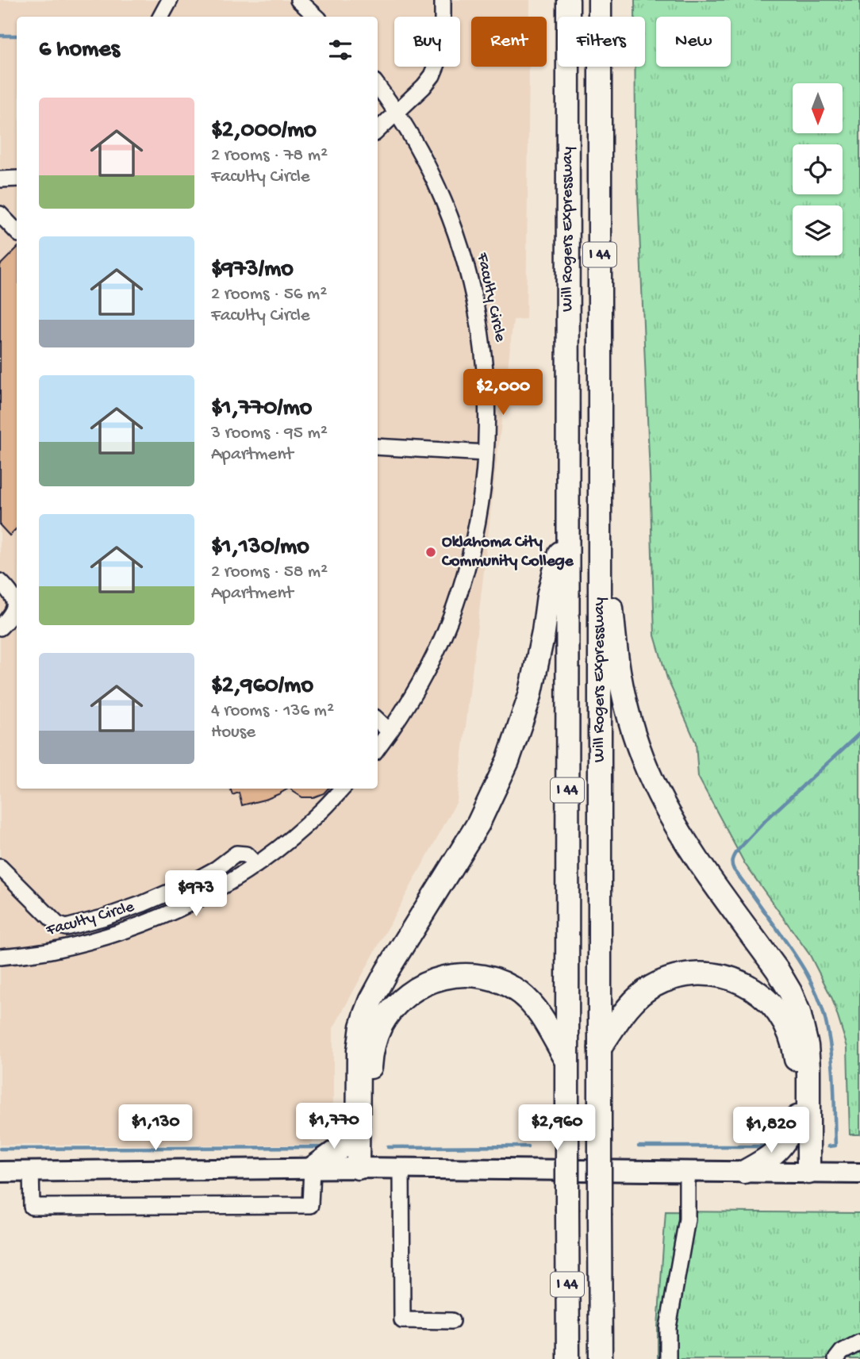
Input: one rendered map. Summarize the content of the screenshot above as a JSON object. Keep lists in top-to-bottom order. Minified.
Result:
{"streets":{"highway":["Will Rogers Expressway","I 44"],"street":["Faculty Circle"]},"places":["Oklahoma City Community College"],"north":"bottom","page":{"chip":["Buy","Rent","Filters","New"],"heading":"6 homes","list":[{"name":"$2,000/mo","note":"2 rooms · 78 m² · Faculty Circle"},{"name":"$973/mo","note":"2 rooms · 56 m² · Faculty Circle"},{"name":"$1,770/mo","note":"3 rooms · 95 m² · Apartment"},{"name":"$1,130/mo","note":"2 rooms · 58 m² · Apartment"},{"name":"$2,960/mo","note":"4 rooms · 136 m² · House"}],"price":["$2,000","$973","$1,770","$1,130","$2,960","$1,820"]}}
